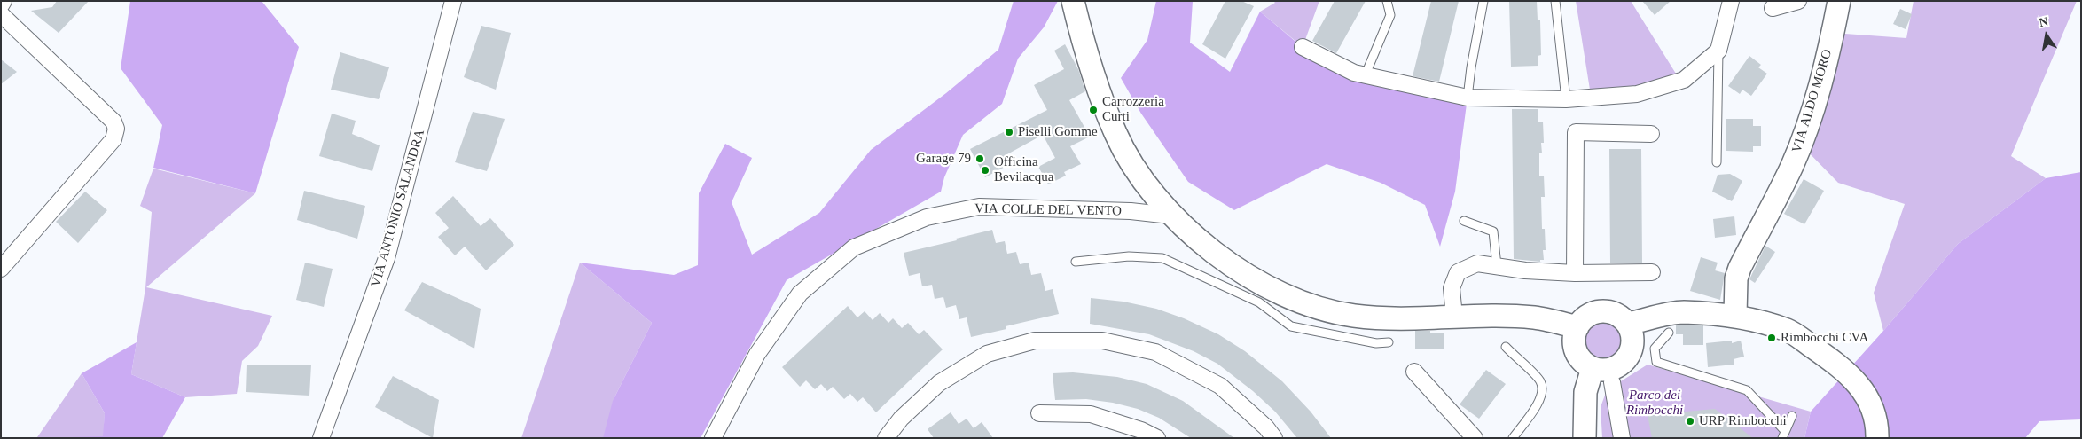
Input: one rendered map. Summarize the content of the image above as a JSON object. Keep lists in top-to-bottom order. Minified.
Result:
{"streets":{"main road":["VIA ALDO MORO"],"street":["VIA ANTONIO SALANDRA","VIA COLLE DEL VENTO"]},"parks":["Parco dei Rimbocchi"],"places":["Carrozzeria Curti","Piselli Gomme","Garage 79","Officina Bevilacqua","Rimbocchi CVA","URP Rimbocchi"],"north":"top"}
